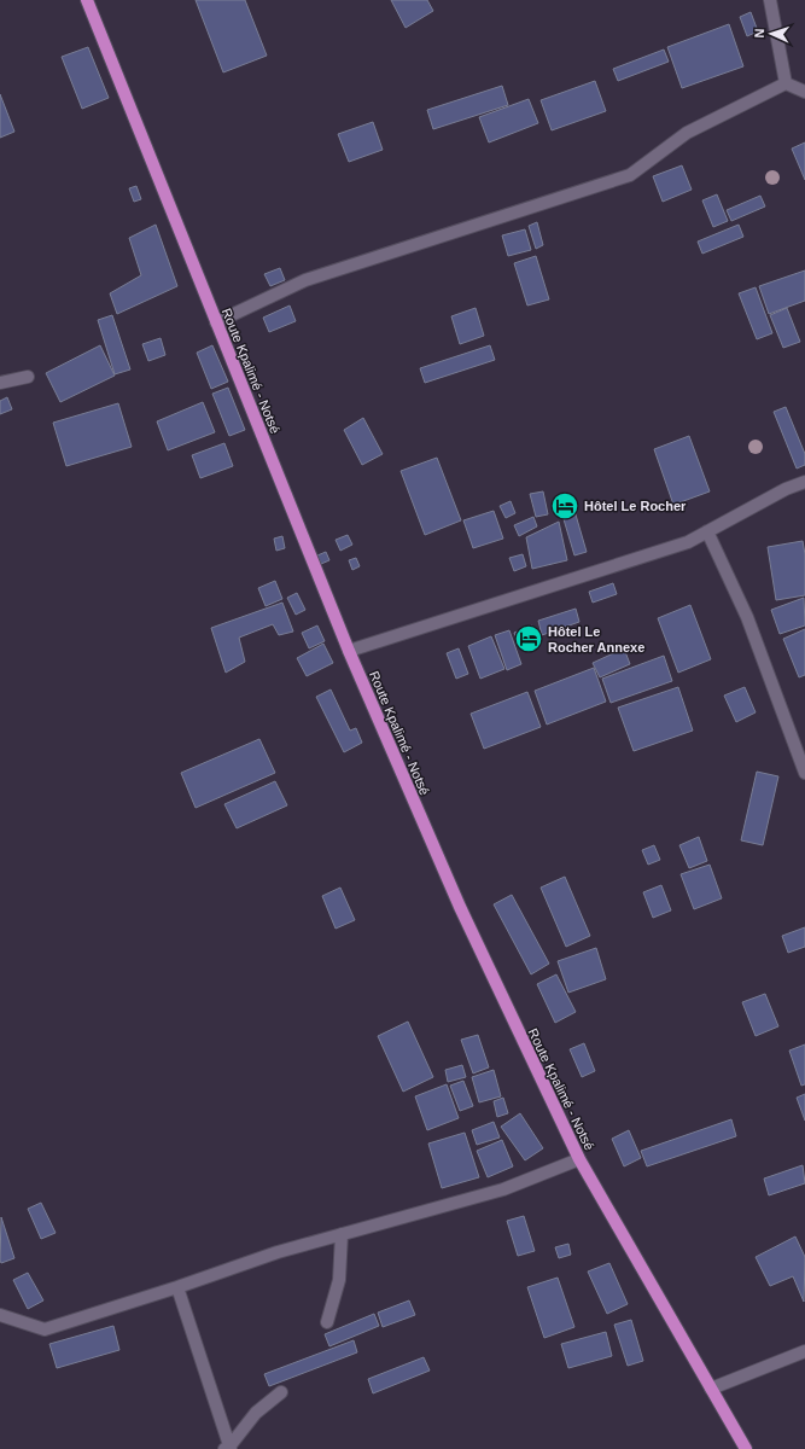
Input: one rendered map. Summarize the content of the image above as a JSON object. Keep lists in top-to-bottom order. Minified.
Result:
{"streets":{"main road":["Route Kpalimé - Notsé"]},"places":{"hotel":["Hôtel Le Rocher","Hôtel Le Rocher Annexe"]},"north":"left"}
